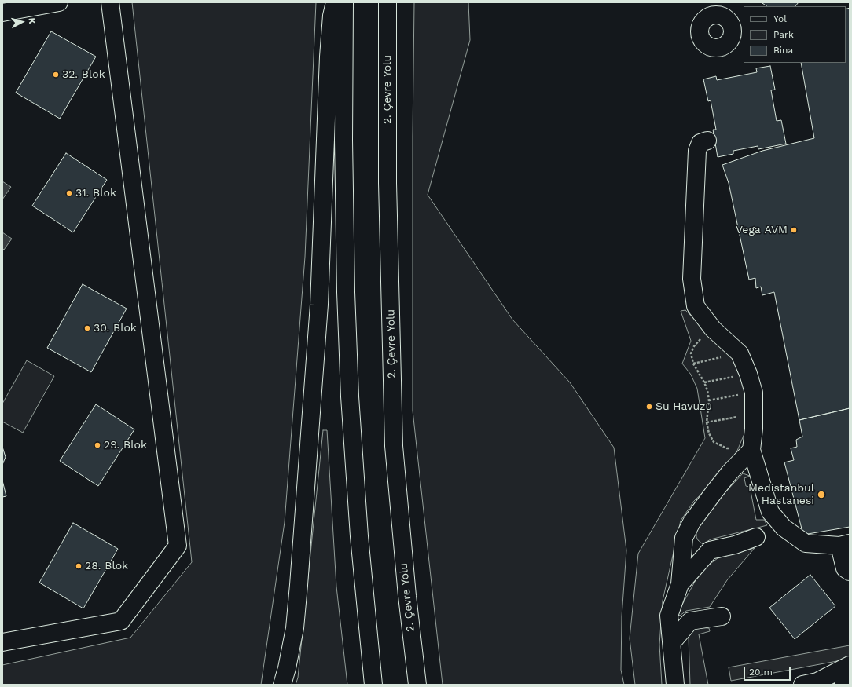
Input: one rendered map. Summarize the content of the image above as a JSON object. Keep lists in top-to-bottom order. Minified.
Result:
{"streets":{"main road":["2. Çevre Yolu"]},"places":["32. Blok","31. Blok","Vega AVM","30. Blok","Su Havuzu","29. Blok","Medistanbul Hastanesi","28. Blok"],"legend":["Yol","Park","Bina"],"scale_bar":"20 m","north":"right"}
